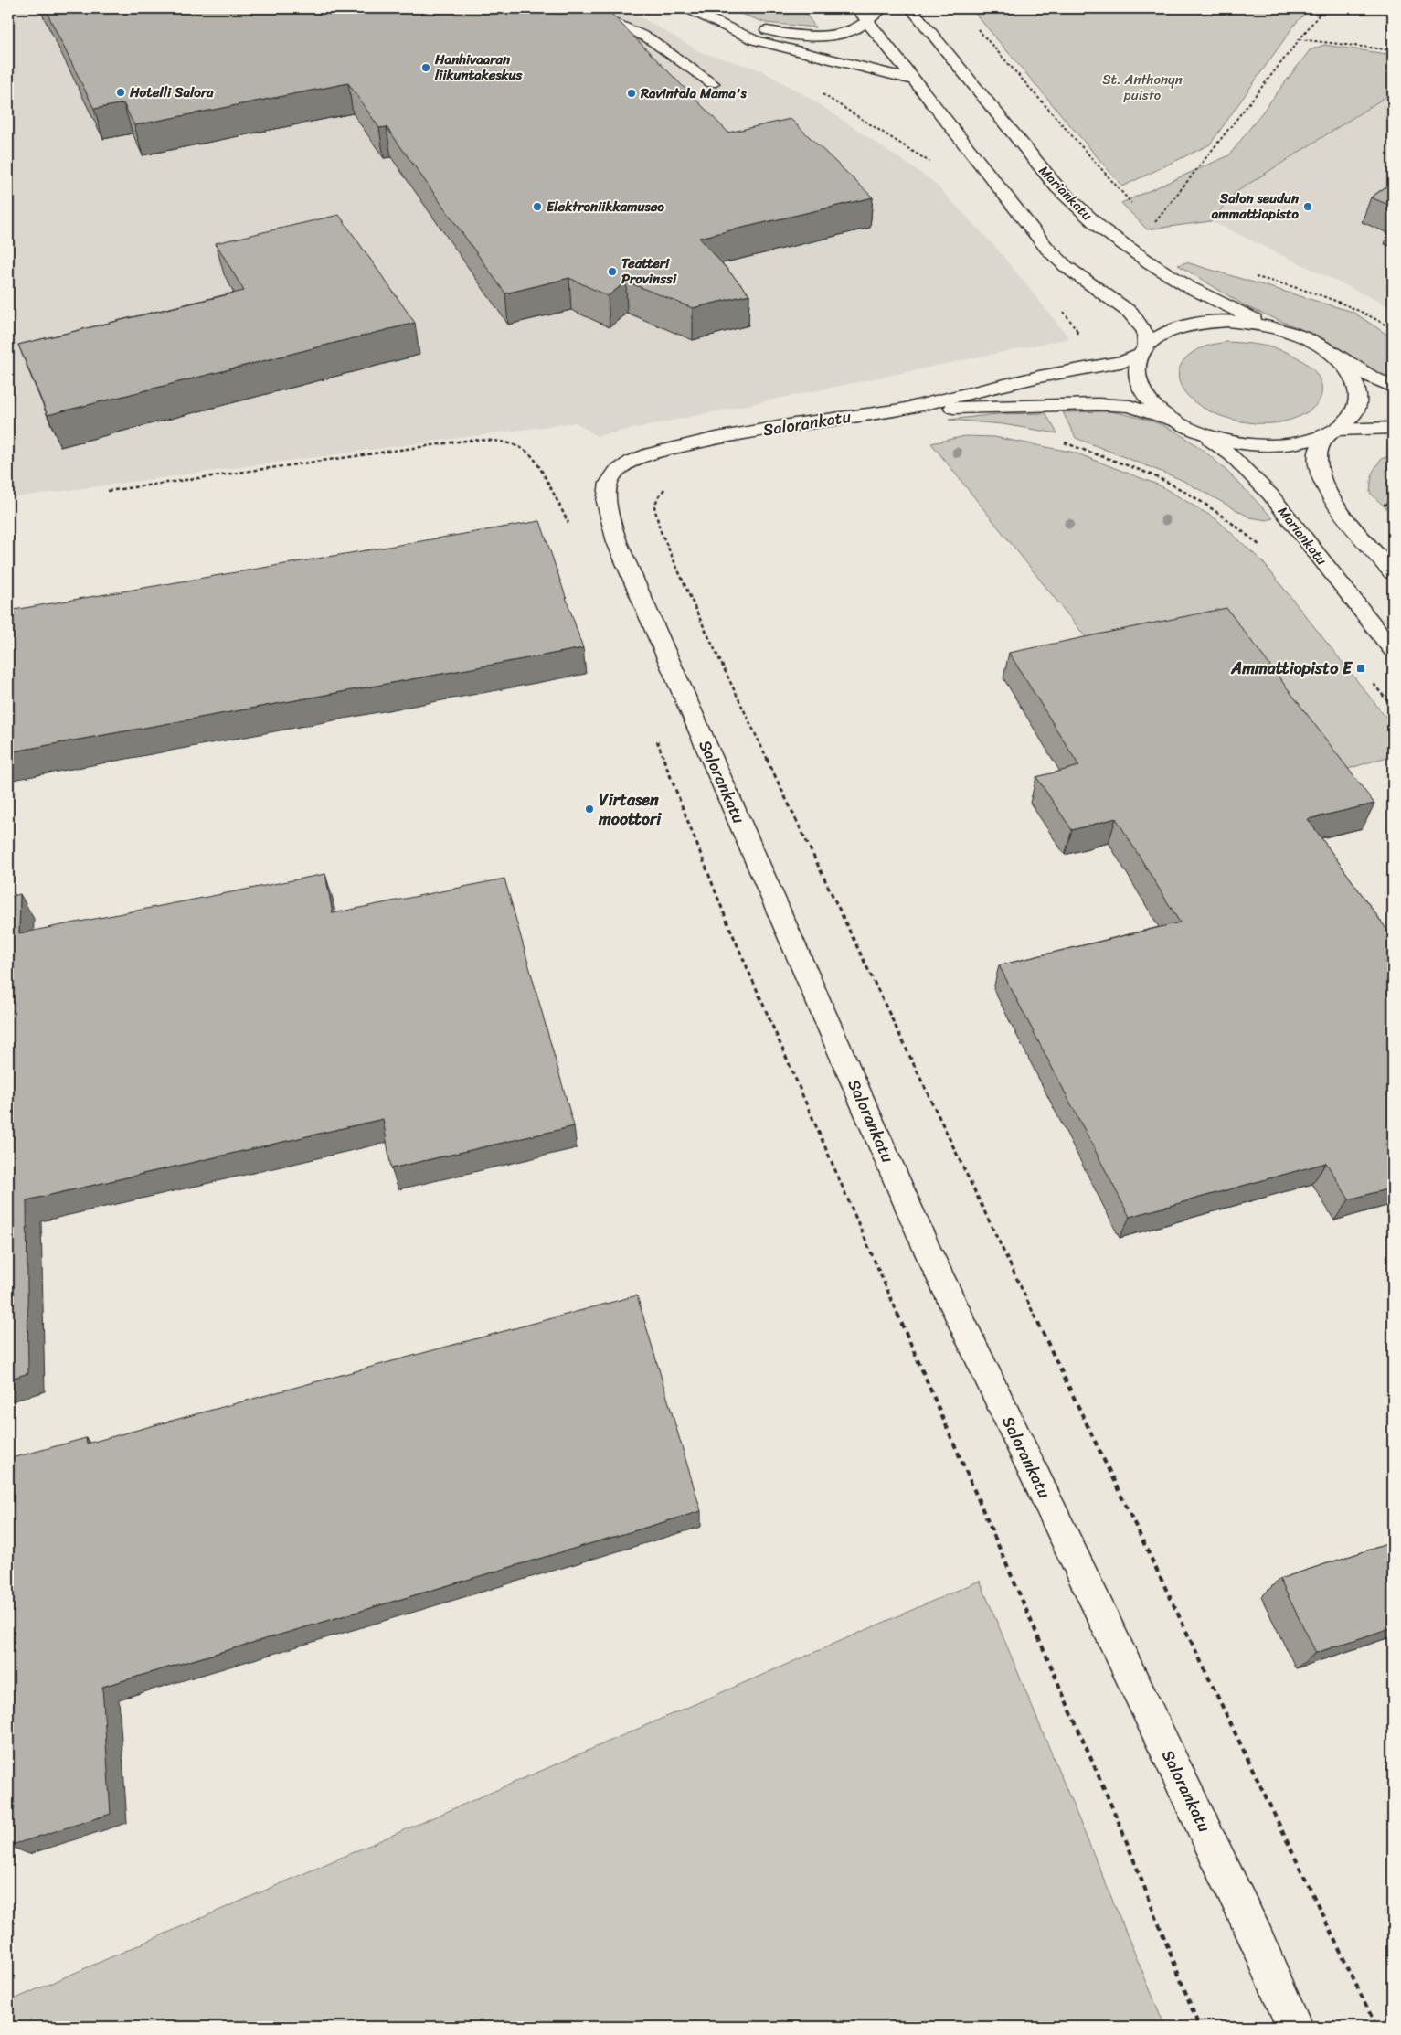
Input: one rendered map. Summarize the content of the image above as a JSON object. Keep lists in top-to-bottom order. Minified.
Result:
{"streets":{"main road":["Mariankatu","Salorankatu"]},"crossings":[["Mariankatu","Salorankatu"]],"parks":["St. Anthonyn puisto"],"places":{"other":["Hanhivaaran liikuntakeskus","Hotelli Salora","Ravintola Mama's","Elektroniikkamuseo","Salon seudun ammattiopisto","Teatteri Provinssi","Virtasen moottori"],"transit":["Ammattiopisto E"]}}
